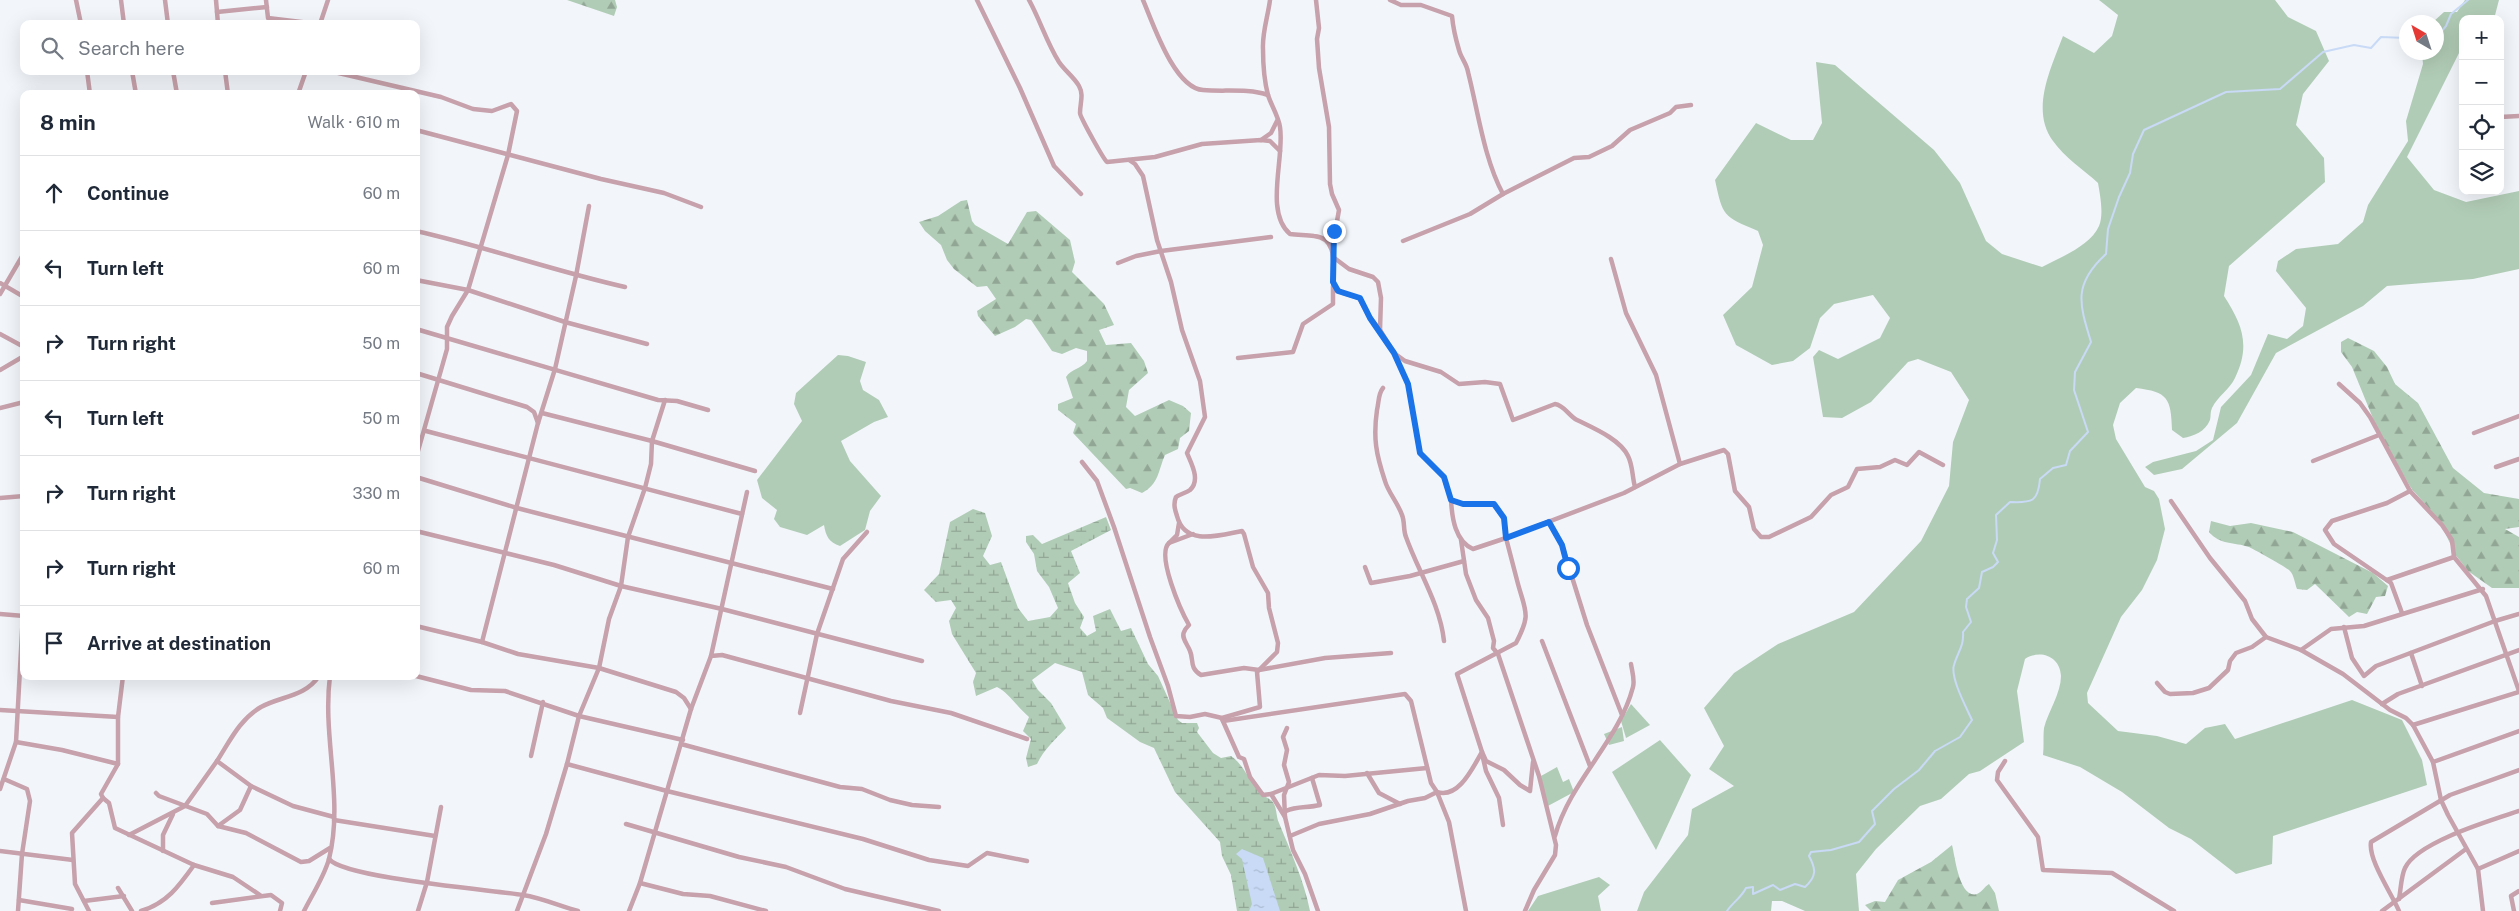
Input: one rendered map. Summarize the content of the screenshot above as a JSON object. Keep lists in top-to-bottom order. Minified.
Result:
{"north":"top left","page":{"map_buttons":["+","−"],"search":"Search here","heading":["8 min","Walk · 610 m"],"list":[["Continue","60 m"],["Turn left","60 m"],["Turn right","50 m"],["Turn left","50 m"],["Turn right","330 m"],["Turn right","60 m"],"Arrive at destination"]}}
